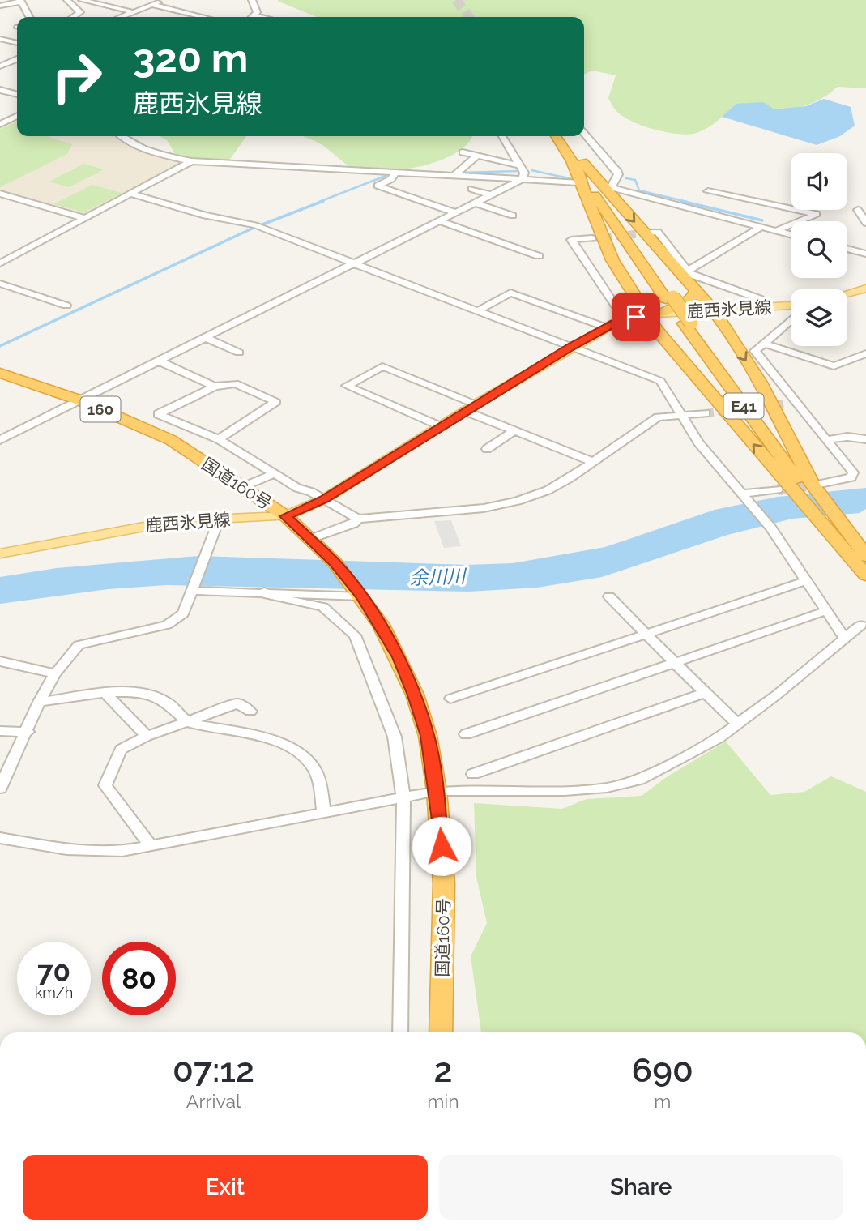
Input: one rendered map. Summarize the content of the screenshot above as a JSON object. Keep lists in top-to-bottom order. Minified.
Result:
{"streets":{"highway":["E41","160","国道160号"],"main road":["鹿西氷見線"]},"crossings":[["鹿西氷見線","国道160号"]],"water":["余川川"],"page":{"turn":["320 m","鹿西氷見線"],"speed":"70 km/h","limit":"80","eta":["07:12","Arrival","2","min","690","m"],"buttons":["Exit","Share"]}}
